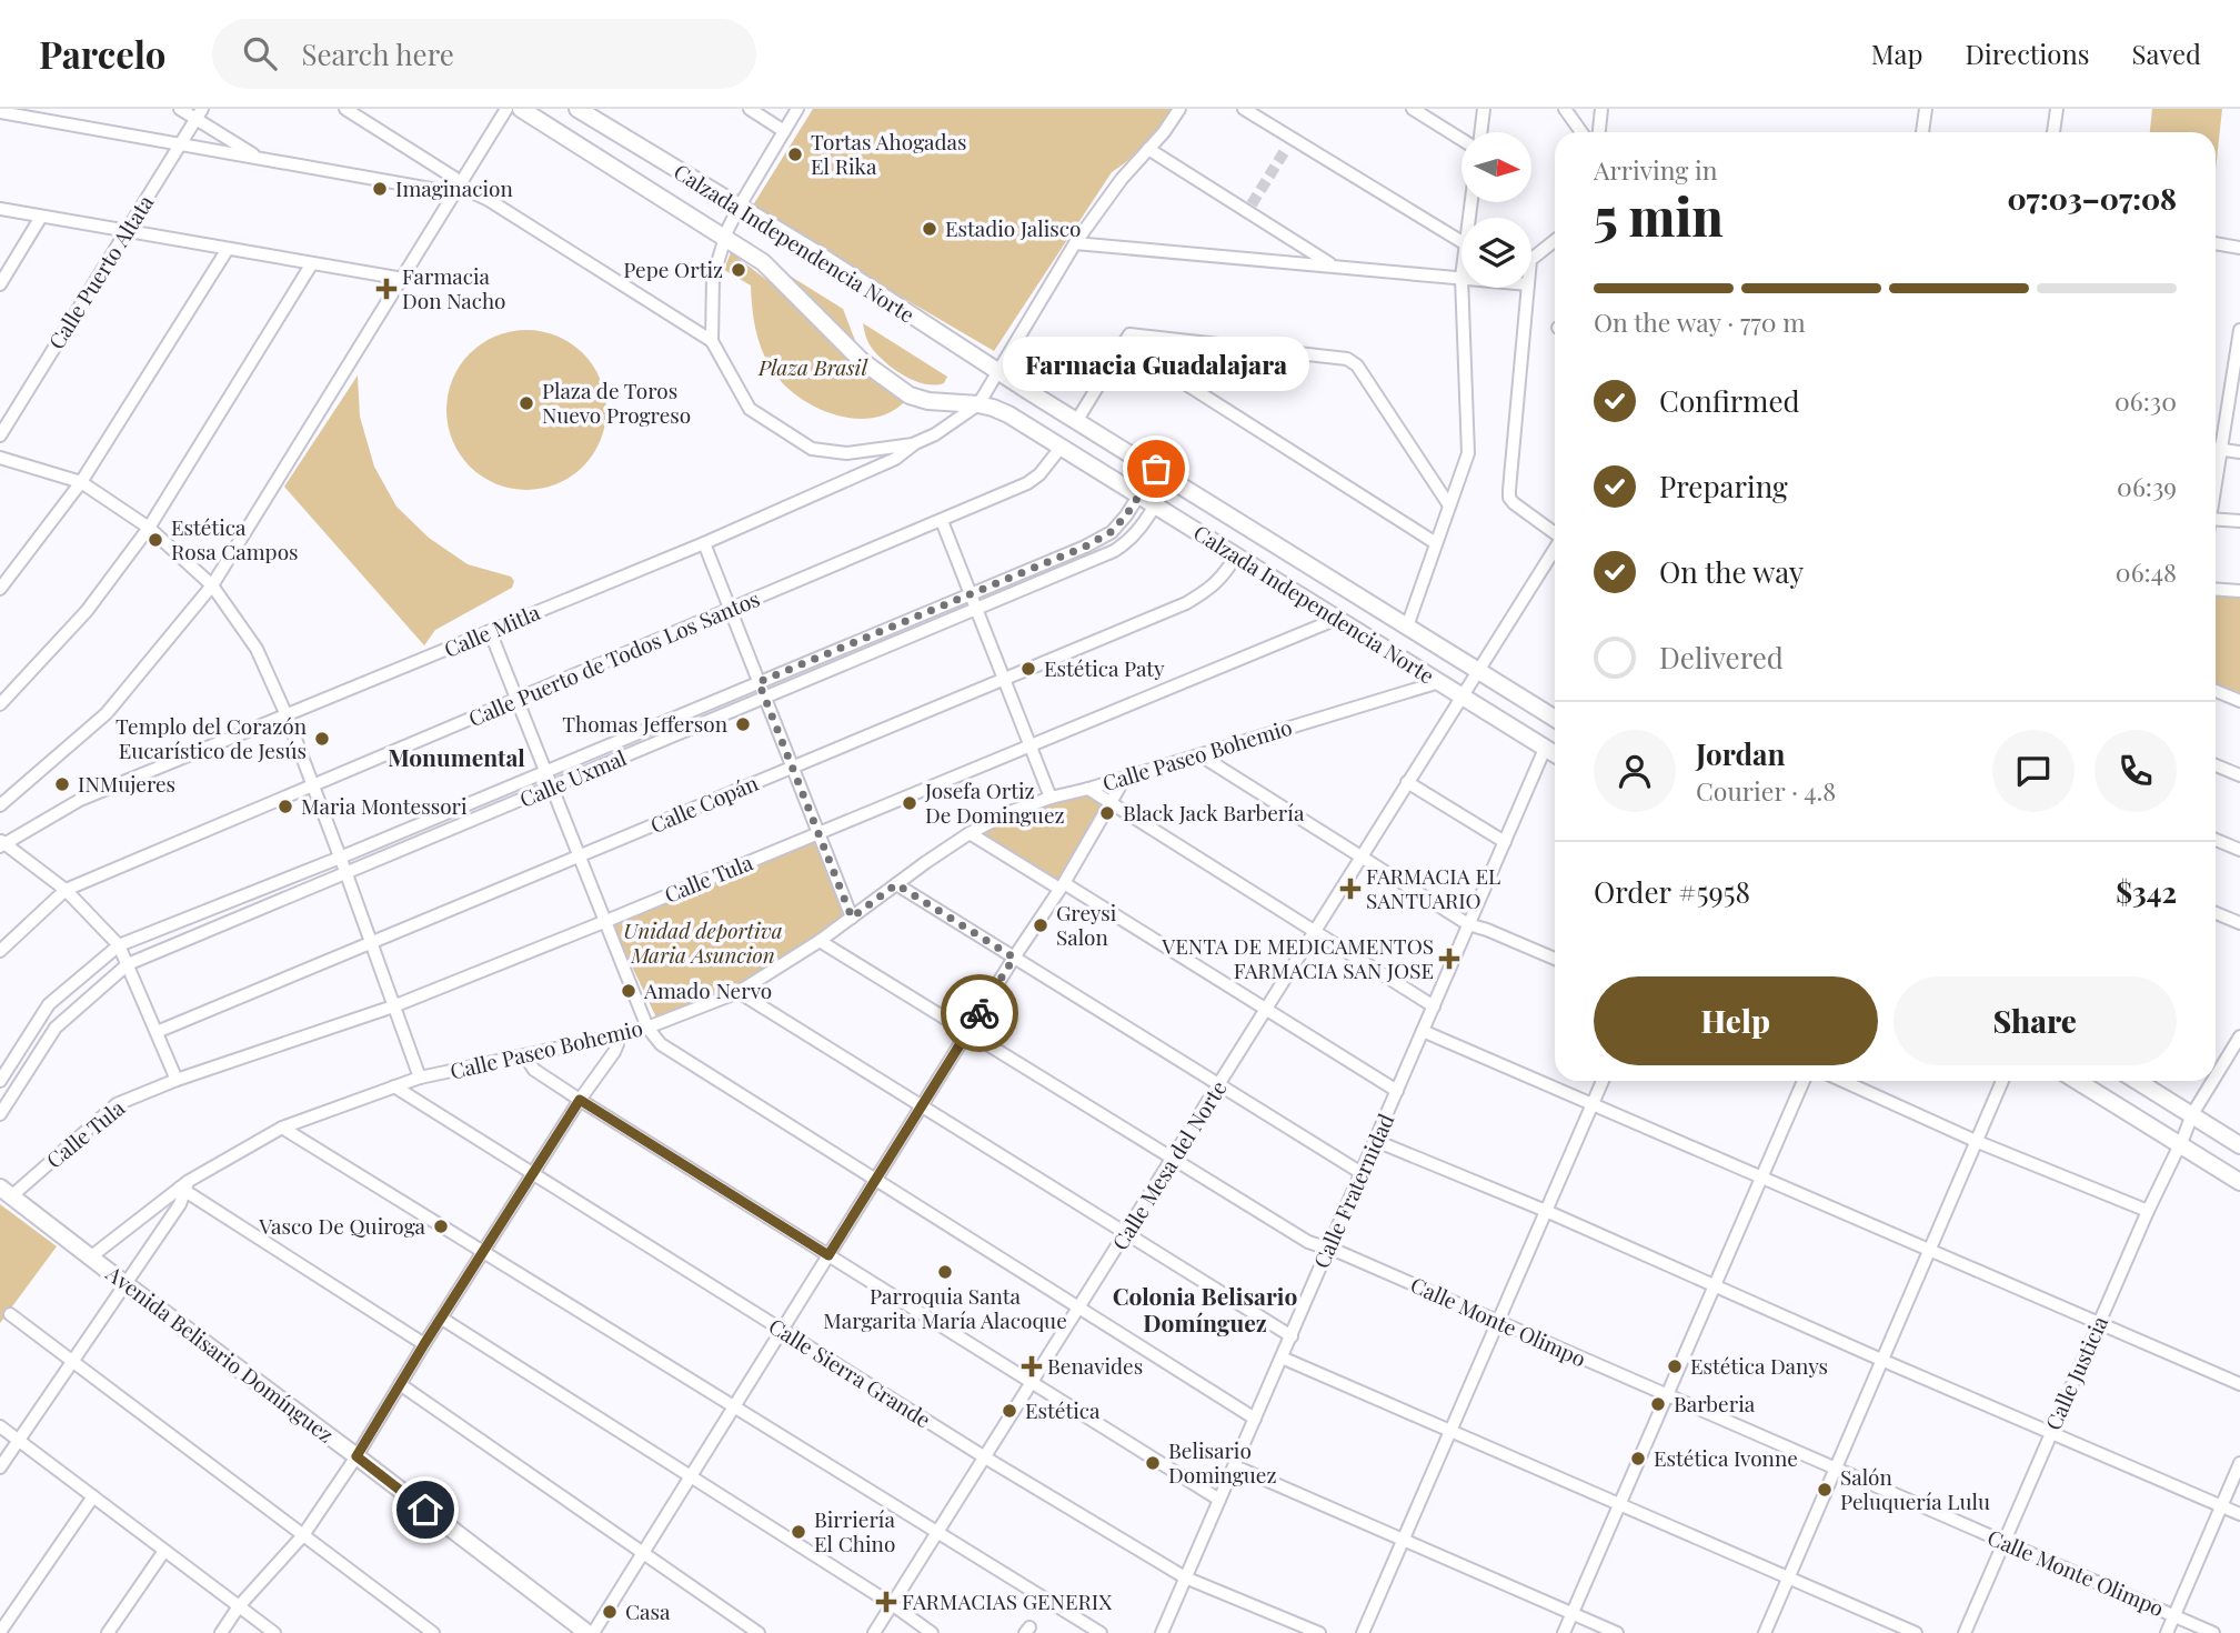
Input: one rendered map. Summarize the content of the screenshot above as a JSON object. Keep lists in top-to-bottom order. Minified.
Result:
{"streets":{"main road":["Calzada Independencia Norte","Avenida Belisario Domínguez"],"street":["Calle Puerto Altata","Calle Mitla","Calle Puerto de Todos Los Santos","Calle Paseo Bohemio","Calle Uxmal","Calle Copán","Calle Tula","Calle Mesa del Norte","Calle Fraternidad","Calle Monte Olimpo","Calle Sierra Grande","Calle Justicia"]},"crossings":[["Calzada Independencia Norte","Calle Mitla"],["Calzada Independencia Norte","Calle Puerto de Todos Los Santos"],["Calzada Independencia Norte","Calle Paseo Bohemio"],["Calzada Independencia Norte","Calle Uxmal"],["Calzada Independencia Norte","Calle Copán"],["Calzada Independencia Norte","Calle Tula"],["Calzada Independencia Norte","Calle Mesa del Norte"],["Calzada Independencia Norte","Calle Fraternidad"],["Calle Paseo Bohemio","Calle Monte Olimpo"],["Calle Paseo Bohemio","Avenida Belisario Domínguez"],["Calle Paseo Bohemio","Calle Sierra Grande"],["Calle Tula","Avenida Belisario Domínguez"],["Calle Mesa del Norte","Calle Monte Olimpo"],["Calle Mesa del Norte","Calle Sierra Grande"],["Calle Fraternidad","Calle Monte Olimpo"],["Calle Fraternidad","Calle Sierra Grande"],["Calle Monte Olimpo","Calle Justicia"]],"districts":["Monumental","Colonia Belisario Domínguez"],"parks":["Plaza Brasil","Unidad deportiva Maria Asuncion"],"places":{"other":["Tortas Ahogadas El Rika","Imaginacion","Estadio Jalisco","Pepe Ortiz","Plaza de Toros Nuevo Progreso","Farmacia Guadalajara","Estética Rosa Campos","Estética Paty","Thomas Jefferson","Templo del Corazón Eucarístico de Jesús","INMujeres","Josefa Ortiz De Dominguez","Maria Montessori","Black Jack Barbería","Greysi Salon","Amado Nervo","Vasco De Quiroga","Parroquia Santa Margarita María Alacoque","Estética Danys","Barberia","Estética","Estética Ivonne","Belisario Dominguez","Salón Peluquería Lulu","Birriería El Chino","Casa"],"health":["Farmacia Don Nacho","FARMACIA EL SANTUARIO","VENTA DE MEDICAMENTOS FARMACIA SAN JOSE","Benavides","FARMACIAS GENERIX"]},"north":"right","page":{"header":"Parcelo","search":"Search here","nav":["Map","Directions","Saved"],"heading":["5 min","Arriving in","07:03–07:08"],"panel":["Jordan","Courier · 4.8","Order #5958","$342"],"bar":"On the way · 770 m","bubble":"Farmacia Guadalajara","list":[["Confirmed","06:30"],["Preparing","06:39"],["On the way","06:48"],"Delivered"],"buttons":["Help","Share"]}}
